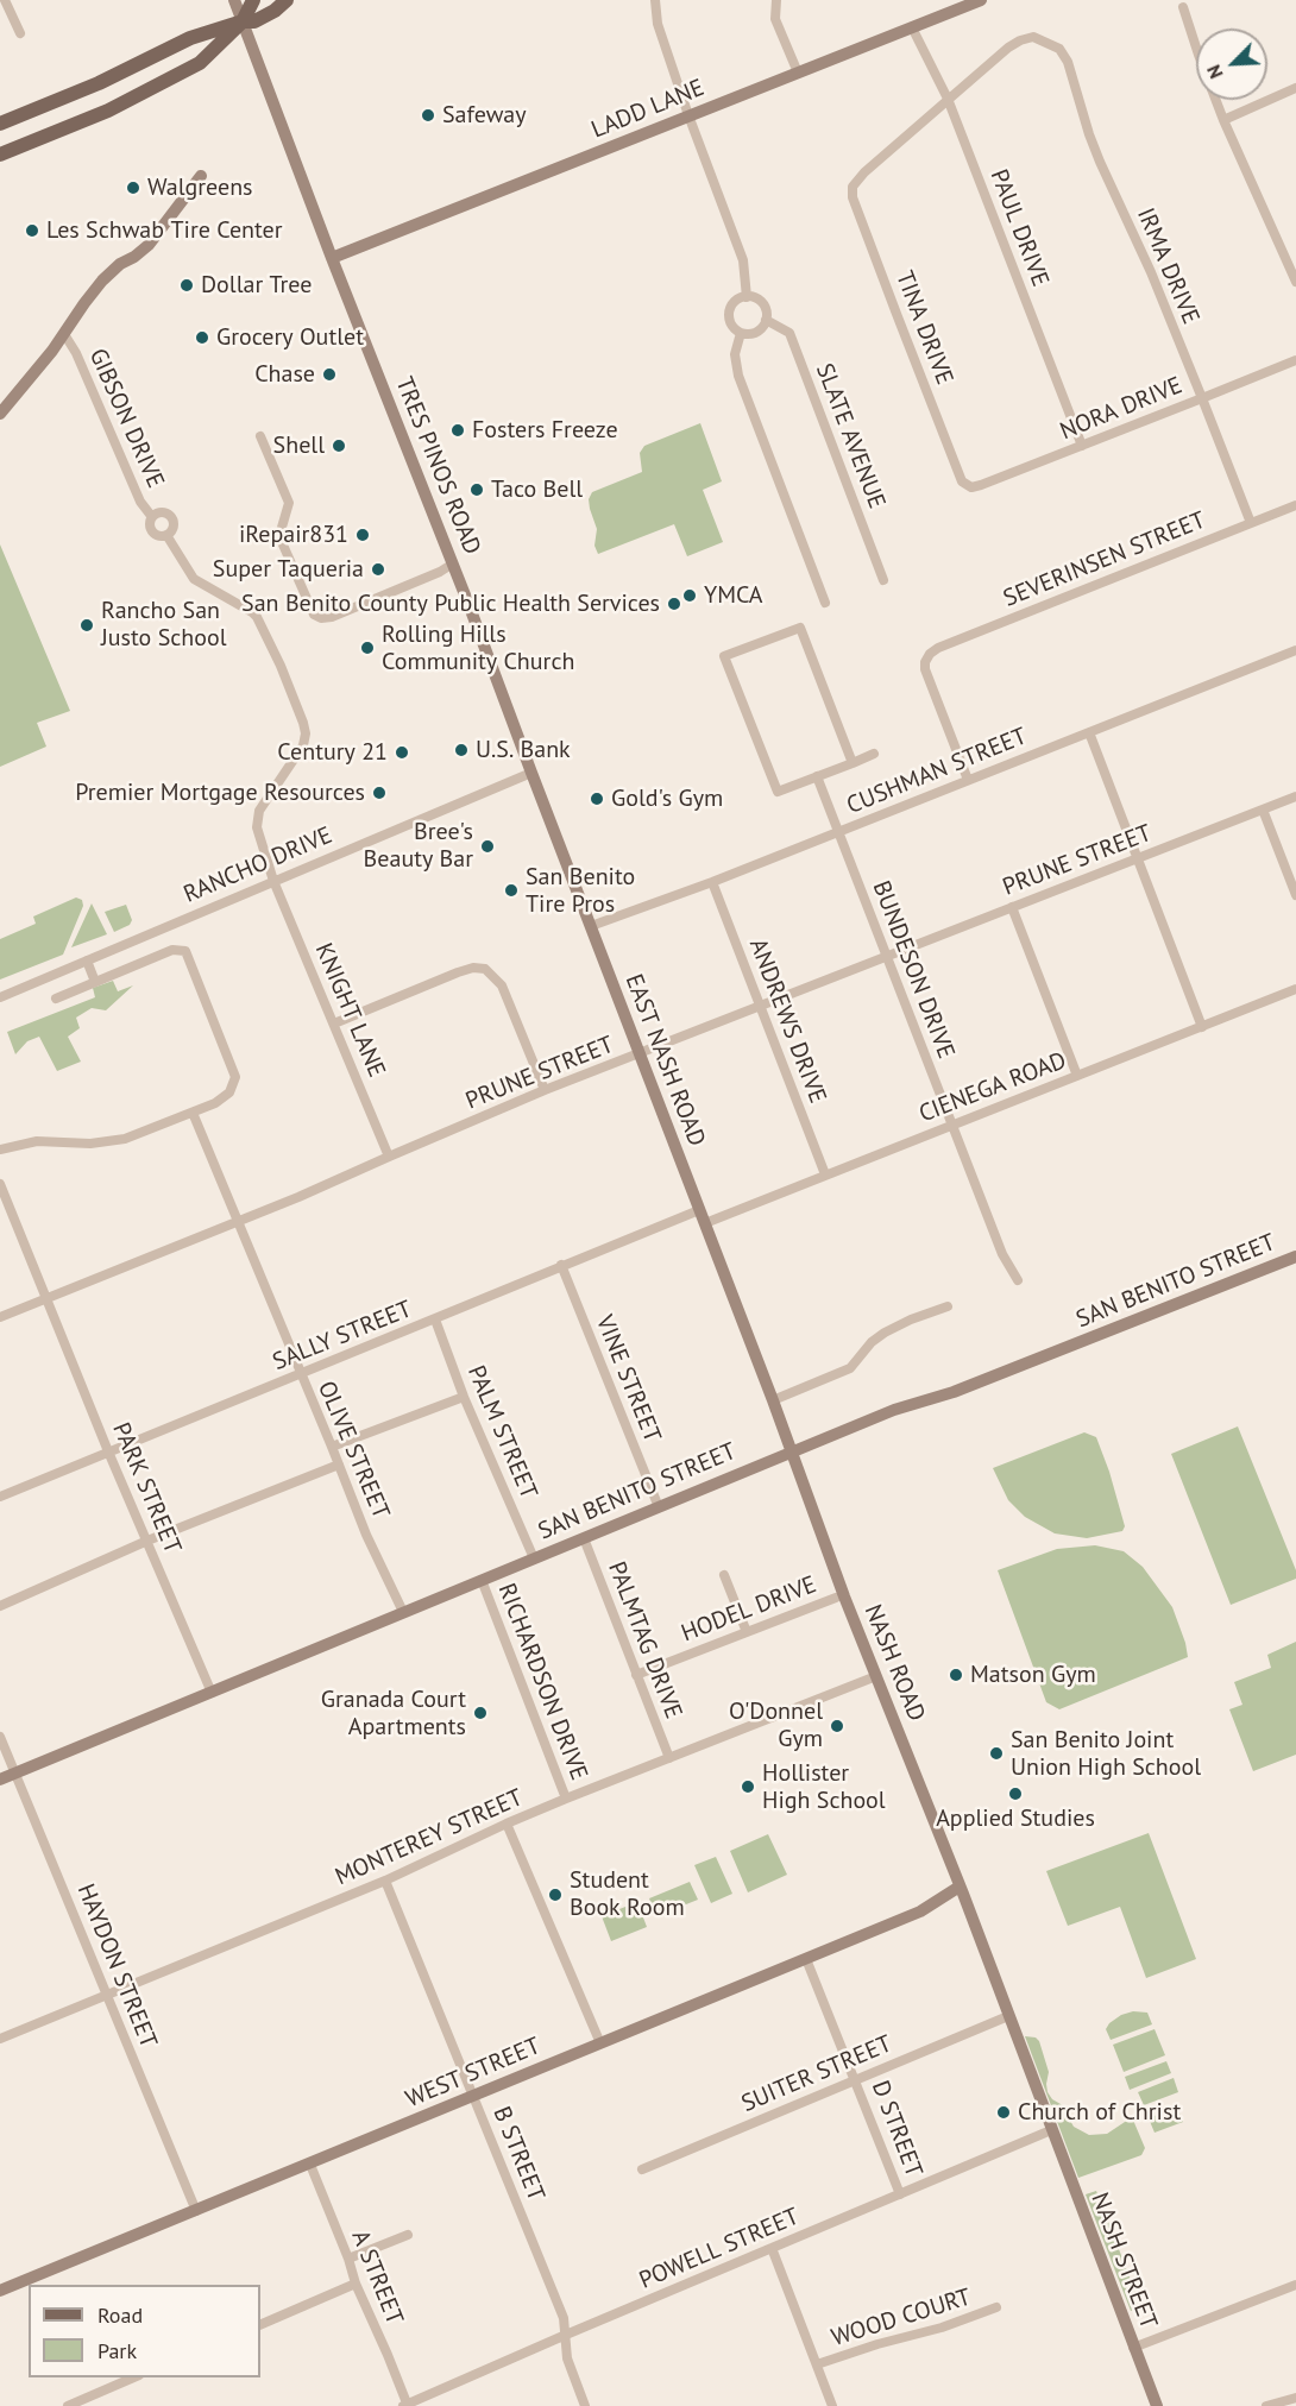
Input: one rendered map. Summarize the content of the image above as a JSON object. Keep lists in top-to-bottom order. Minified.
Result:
{"streets":{"street":["LADD LANE","PAUL DRIVE","IRMA DRIVE","TINA DRIVE","NORA DRIVE","GIBSON DRIVE","SLATE AVENUE","TRES PINOS ROAD","SEVERINSEN STREET","CUSHMAN STREET","PRUNE STREET","RANCHO DRIVE","BUNDESON DRIVE","KNIGHT LANE","ANDREWS DRIVE","EAST NASH ROAD","CIENEGA ROAD","SAN BENITO STREET","SALLY STREET","VINE STREET","PALM STREET","OLIVE STREET","PARK STREET","HODEL DRIVE","PALMTAG DRIVE","NASH ROAD","RICHARDSON DRIVE","MONTEREY STREET","HAYDON STREET","WEST STREET","SUITER STREET","D STREET","B STREET","POWELL STREET","NASH STREET","A STREET","WOOD COURT"]},"crossings":[["LADD LANE","PAUL DRIVE"],["LADD LANE","TRES PINOS ROAD"],["PAUL DRIVE","IRMA DRIVE"],["PAUL DRIVE","TINA DRIVE"],["PAUL DRIVE","NORA DRIVE"],["IRMA DRIVE","TINA DRIVE"],["IRMA DRIVE","NORA DRIVE"],["IRMA DRIVE","SEVERINSEN STREET"],["TINA DRIVE","NORA DRIVE"],["TRES PINOS ROAD","CUSHMAN STREET"],["TRES PINOS ROAD","RANCHO DRIVE"],["TRES PINOS ROAD","EAST NASH ROAD"],["SEVERINSEN STREET","CUSHMAN STREET"],["CUSHMAN STREET","BUNDESON DRIVE"],["CUSHMAN STREET","ANDREWS DRIVE"],["CUSHMAN STREET","EAST NASH ROAD"],["PRUNE STREET","BUNDESON DRIVE"],["PRUNE STREET","KNIGHT LANE"],["PRUNE STREET","ANDREWS DRIVE"],["PRUNE STREET","EAST NASH ROAD"],["PRUNE STREET","OLIVE STREET"],["PRUNE STREET","PARK STREET"],["RANCHO DRIVE","KNIGHT LANE"],["BUNDESON DRIVE","CIENEGA ROAD"],["ANDREWS DRIVE","CIENEGA ROAD"],["EAST NASH ROAD","SALLY STREET"],["EAST NASH ROAD","NASH ROAD"],["CIENEGA ROAD","NASH ROAD"],["SAN BENITO STREET","VINE STREET"],["SAN BENITO STREET","PALM STREET"],["SAN BENITO STREET","OLIVE STREET"],["SAN BENITO STREET","PARK STREET"],["SAN BENITO STREET","PALMTAG DRIVE"],["SAN BENITO STREET","NASH ROAD"],["SAN BENITO STREET","RICHARDSON DRIVE"],["SAN BENITO STREET","HAYDON STREET"],["SALLY STREET","VINE STREET"],["SALLY STREET","PALM STREET"],["SALLY STREET","OLIVE STREET"],["SALLY STREET","PARK STREET"],["SALLY STREET","NASH ROAD"],["HODEL DRIVE","PALMTAG DRIVE"],["PALMTAG DRIVE","MONTEREY STREET"],["NASH ROAD","MONTEREY STREET"],["NASH ROAD","WEST STREET"],["NASH ROAD","SUITER STREET"],["NASH ROAD","POWELL STREET"],["NASH ROAD","NASH STREET"],["RICHARDSON DRIVE","MONTEREY STREET"],["MONTEREY STREET","HAYDON STREET"],["MONTEREY STREET","B STREET"],["HAYDON STREET","WEST STREET"],["WEST STREET","D STREET"],["WEST STREET","B STREET"],["WEST STREET","A STREET"],["SUITER STREET","D STREET"],["D STREET","POWELL STREET"],["B STREET","POWELL STREET"],["POWELL STREET","NASH STREET"],["POWELL STREET","A STREET"]],"places":["Safeway","Walgreens","Les Schwab Tire Center","Dollar Tree","Grocery Outlet","Chase","Fosters Freeze","Shell","Taco Bell","iRepair831","Super Taqueria","YMCA","San Benito County Public Health Services","Rancho San Justo School","Rolling Hills Community Church","U.S. Bank","Century 21","Premier Mortgage Resources","Gold's Gym","Bree's Beauty Bar","San Benito Tire Pros","Matson Gym","Granada Court Apartments","O'Donnel Gym","San Benito Joint Union High School","Hollister High School","Applied Studies","Student Book Room","Church of Christ"],"legend":["Road","Park"],"north":"bottom left"}
